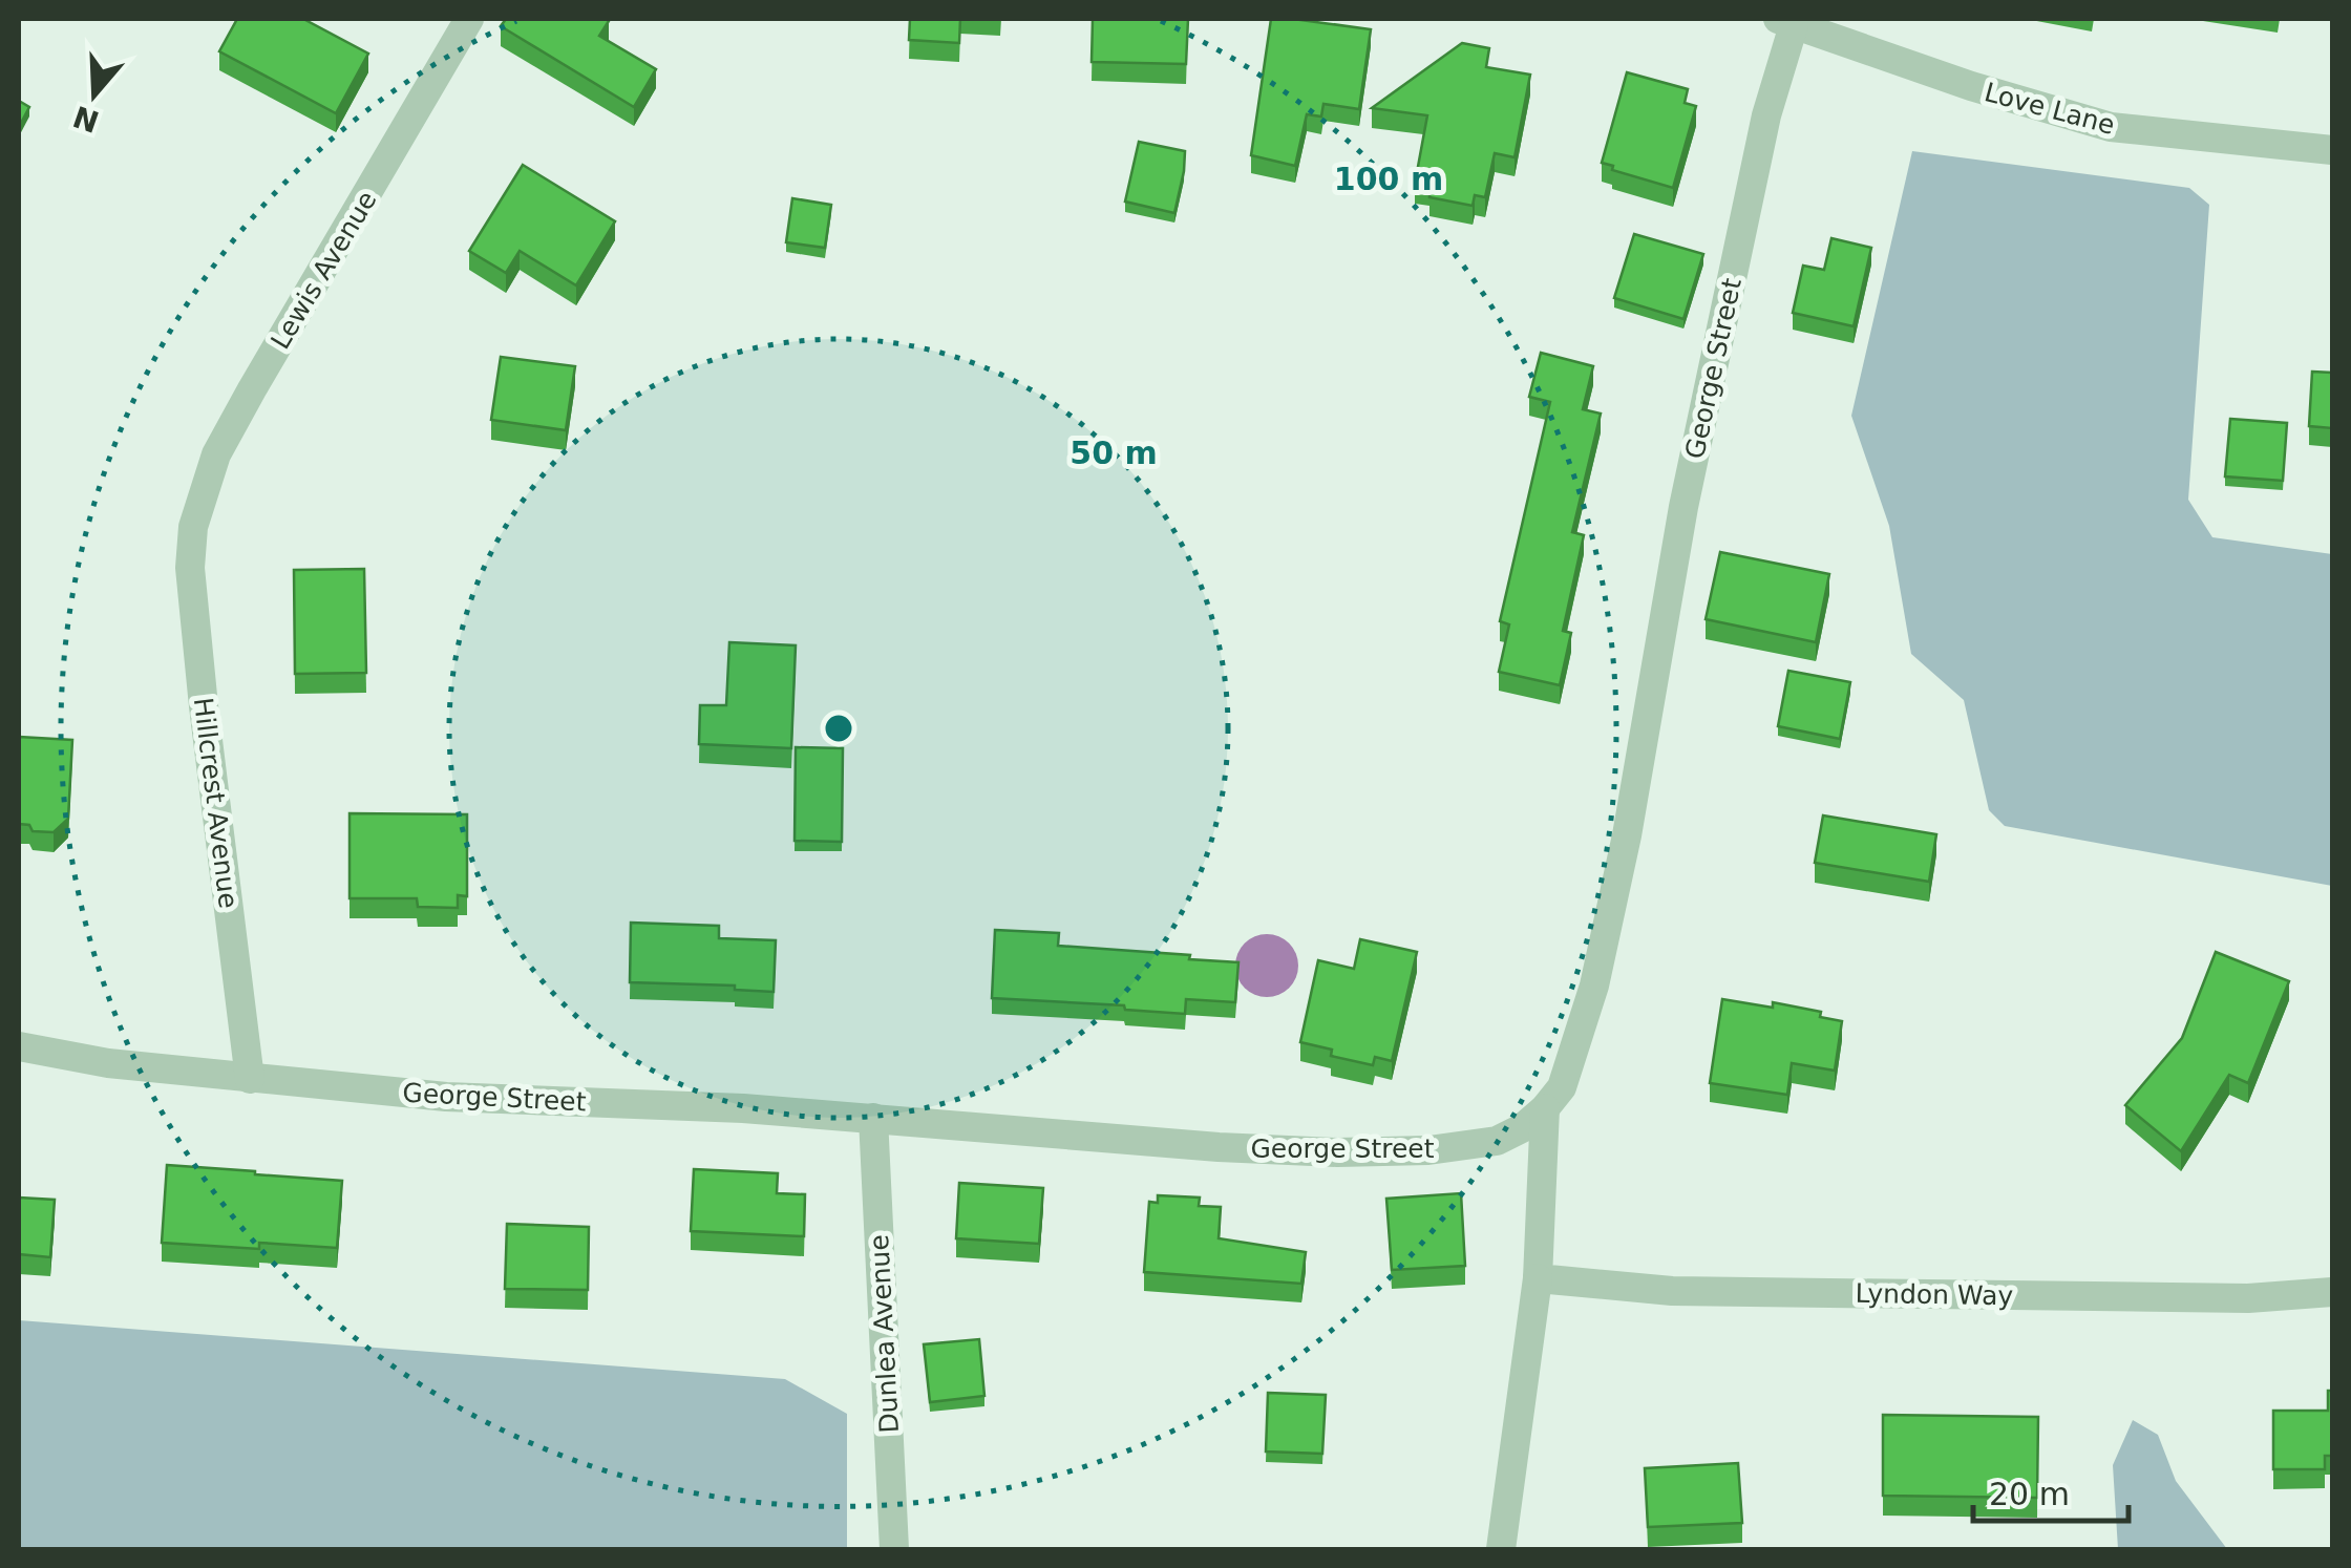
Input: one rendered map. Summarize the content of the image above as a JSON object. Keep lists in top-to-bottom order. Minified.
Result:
{"streets":{"street":["Love Lane","Lewis Avenue","George Street","Hillcrest Avenue","Lyndon Way","Dunlea Avenue"]},"crossings":[["Love Lane","George Street"],["Lewis Avenue","Hillcrest Avenue"],["George Street","Hillcrest Avenue"],["George Street","Dunlea Avenue"]],"scale_bar":"20 m","north":"bottom","rings":["100 m","50 m"]}
